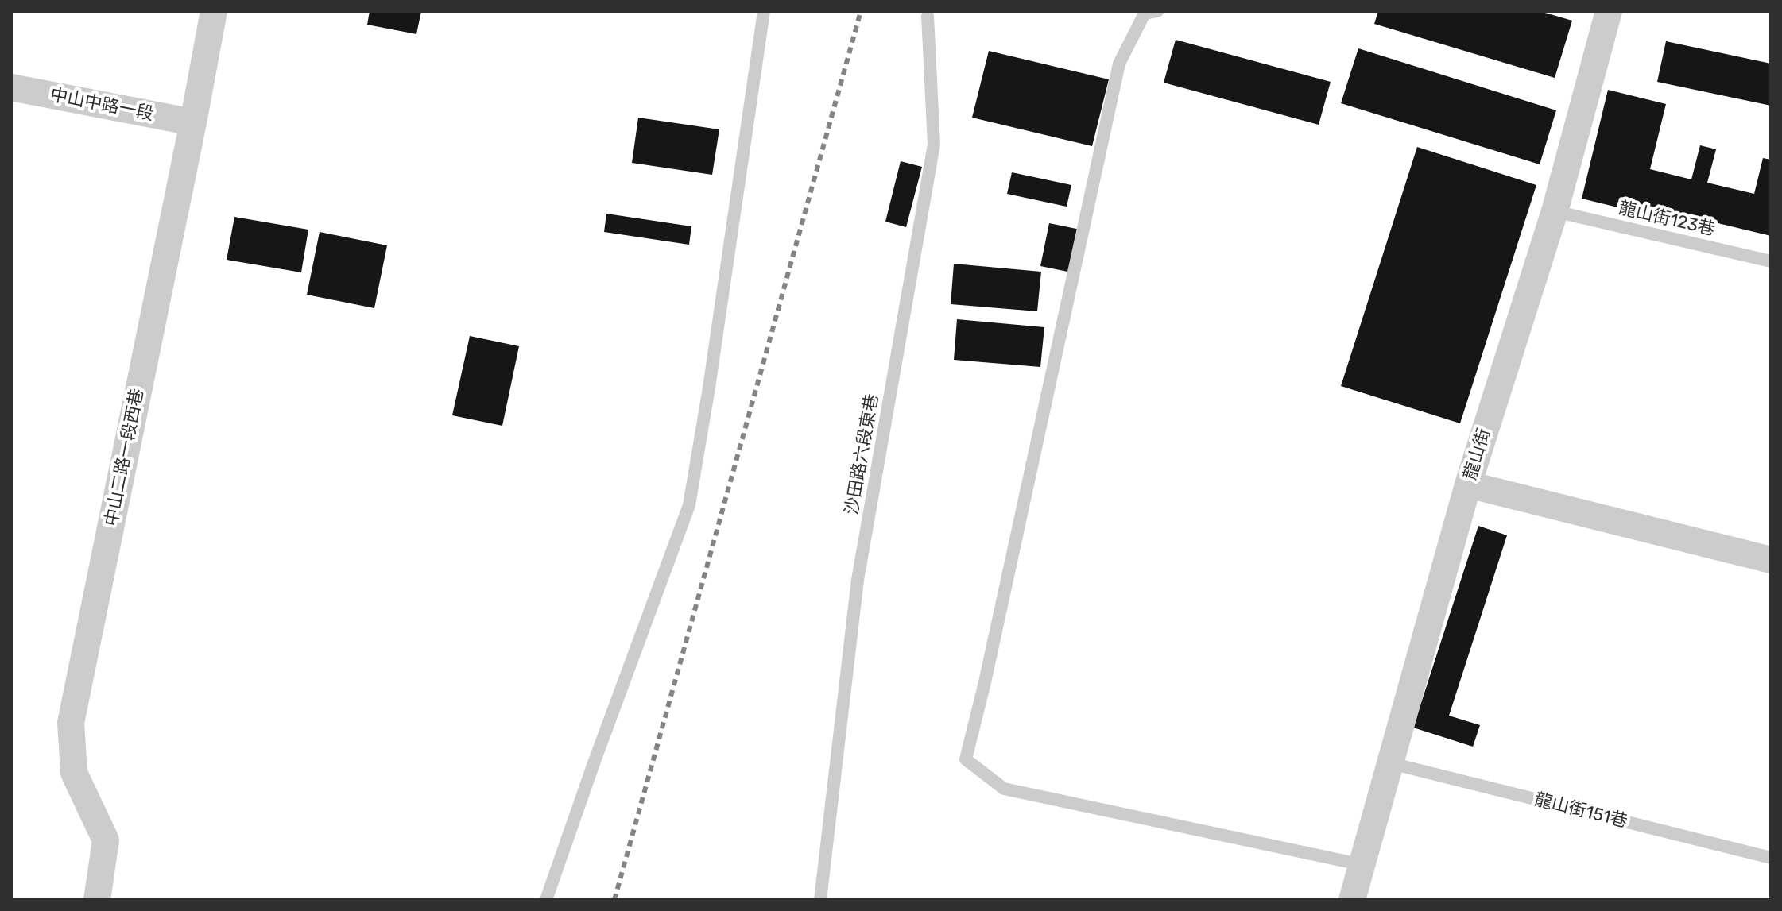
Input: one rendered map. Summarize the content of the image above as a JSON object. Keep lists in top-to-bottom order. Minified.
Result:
{"streets":{"street":["中山中路一段","龍山街","中山二路一段西巷"],"lane":["龍山街123巷","沙田路六段東巷","龍山街151巷"]},"crossings":[["中山中路一段","中山二路一段西巷"],["龍山街123巷","龍山街"],["龍山街","龍山街151巷"]]}
